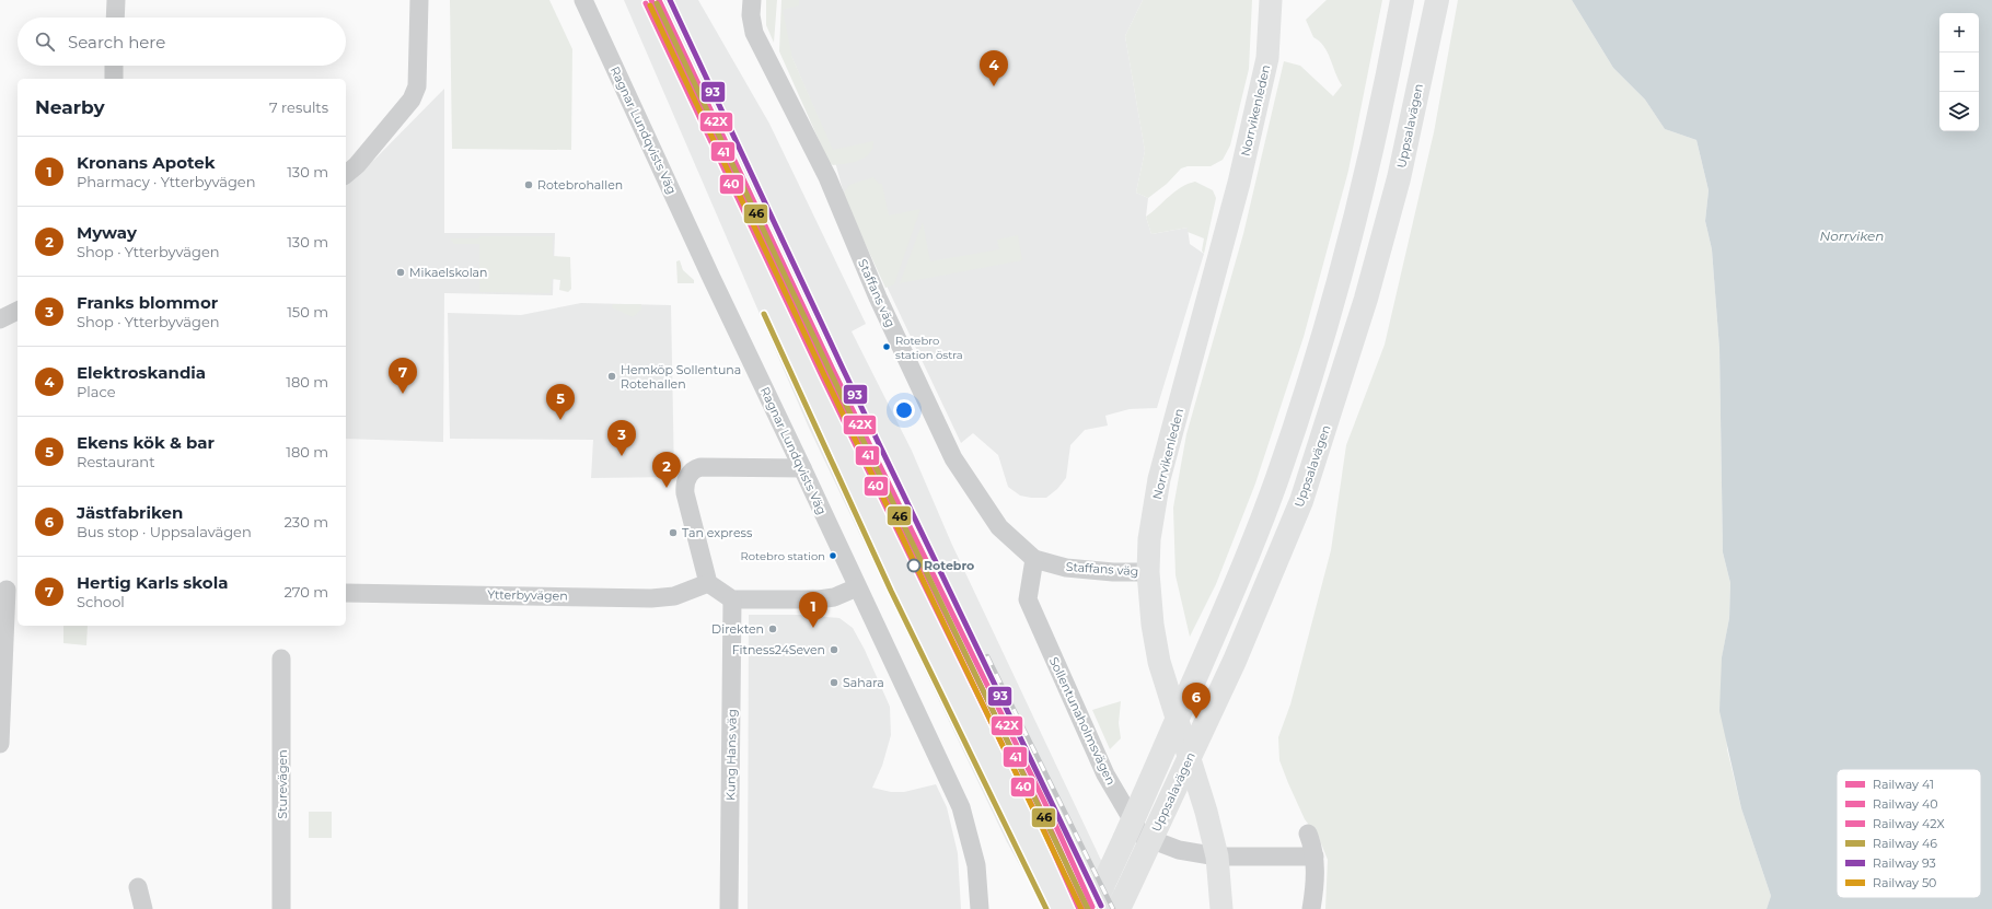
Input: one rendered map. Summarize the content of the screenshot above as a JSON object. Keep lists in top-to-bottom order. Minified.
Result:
{"streets":{"highway":["Uppsalavägen"],"main road":["Norrvikenleden"],"street":["Ragnar Lundqvists Väg","Staffans väg","Ytterbyvägen","Sollentunaholmsvägen","Kung Hans väg","Sturevägen"]},"crossings":[["Norrvikenleden","Staffans väg"],["Norrvikenleden","Sollentunaholmsvägen"],["Staffans väg","Sollentunaholmsvägen"]],"water":["Norrviken"],"places":["Rotebrohallen","Mikaelskolan","Rotebro station östra","Hemköp Sollentuna Rotehallen","Tan express","Rotebro station","Rotebro","Direkten","Fitness24Seven","Sahara"],"lines":["rail line 41","rail line 42X","rail line 93","rail line 40","rail line 46","rail line 50"],"legend":["Railway 41","Railway 40","Railway 42X","Railway 46","Railway 93","Railway 50"],"page":{"map_buttons":["+","−"],"search":"Search here","pins":["4","7","5","3","2","1","6"],"heading":["Nearby","7 results"],"list":[{"mark":"1","name":"Kronans Apotek","note":"Pharmacy · Ytterbyvägen","value":"130 m"},{"mark":"2","name":"Myway","note":"Shop · Ytterbyvägen","value":"130 m"},{"mark":"3","name":"Franks blommor","note":"Shop · Ytterbyvägen","value":"150 m"},{"mark":"4","name":"Elektroskandia","note":"Place","value":"180 m"},{"mark":"5","name":"Ekens kök & bar","note":"Restaurant","value":"180 m"},{"mark":"6","name":"Jästfabriken","note":"Bus stop · Uppsalavägen","value":"230 m"},{"mark":"7","name":"Hertig Karls skola","note":"School","value":"270 m"}]}}
